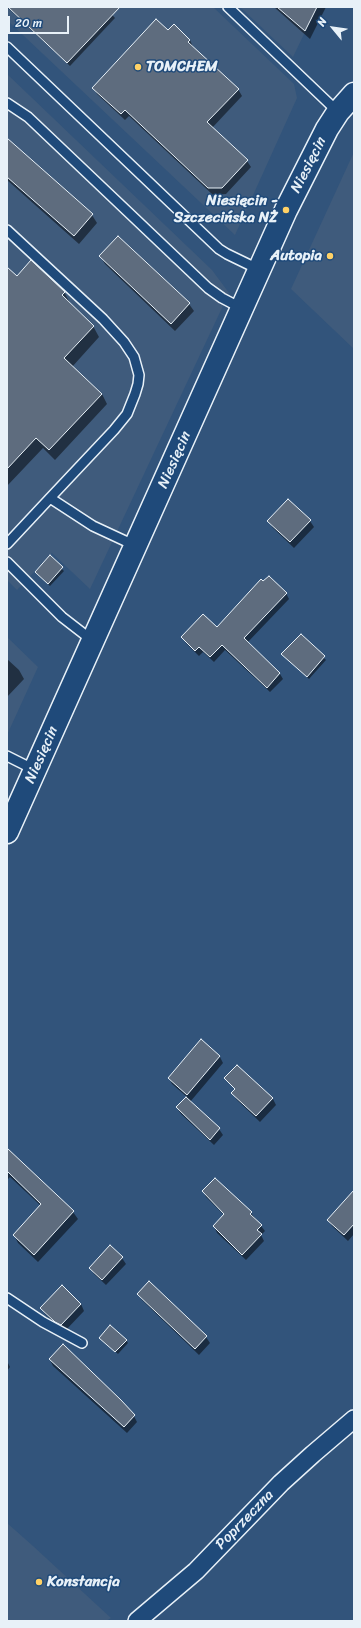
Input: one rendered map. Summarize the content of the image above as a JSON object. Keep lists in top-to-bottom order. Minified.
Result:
{"streets":{"street":["Niesięcin","Poprzeczna"]},"places":["TOMCHEM","Niesięcin - Szczecińska NŻ","Autopia","Konstancja"],"scale_bar":"20 m","north":"top left"}
